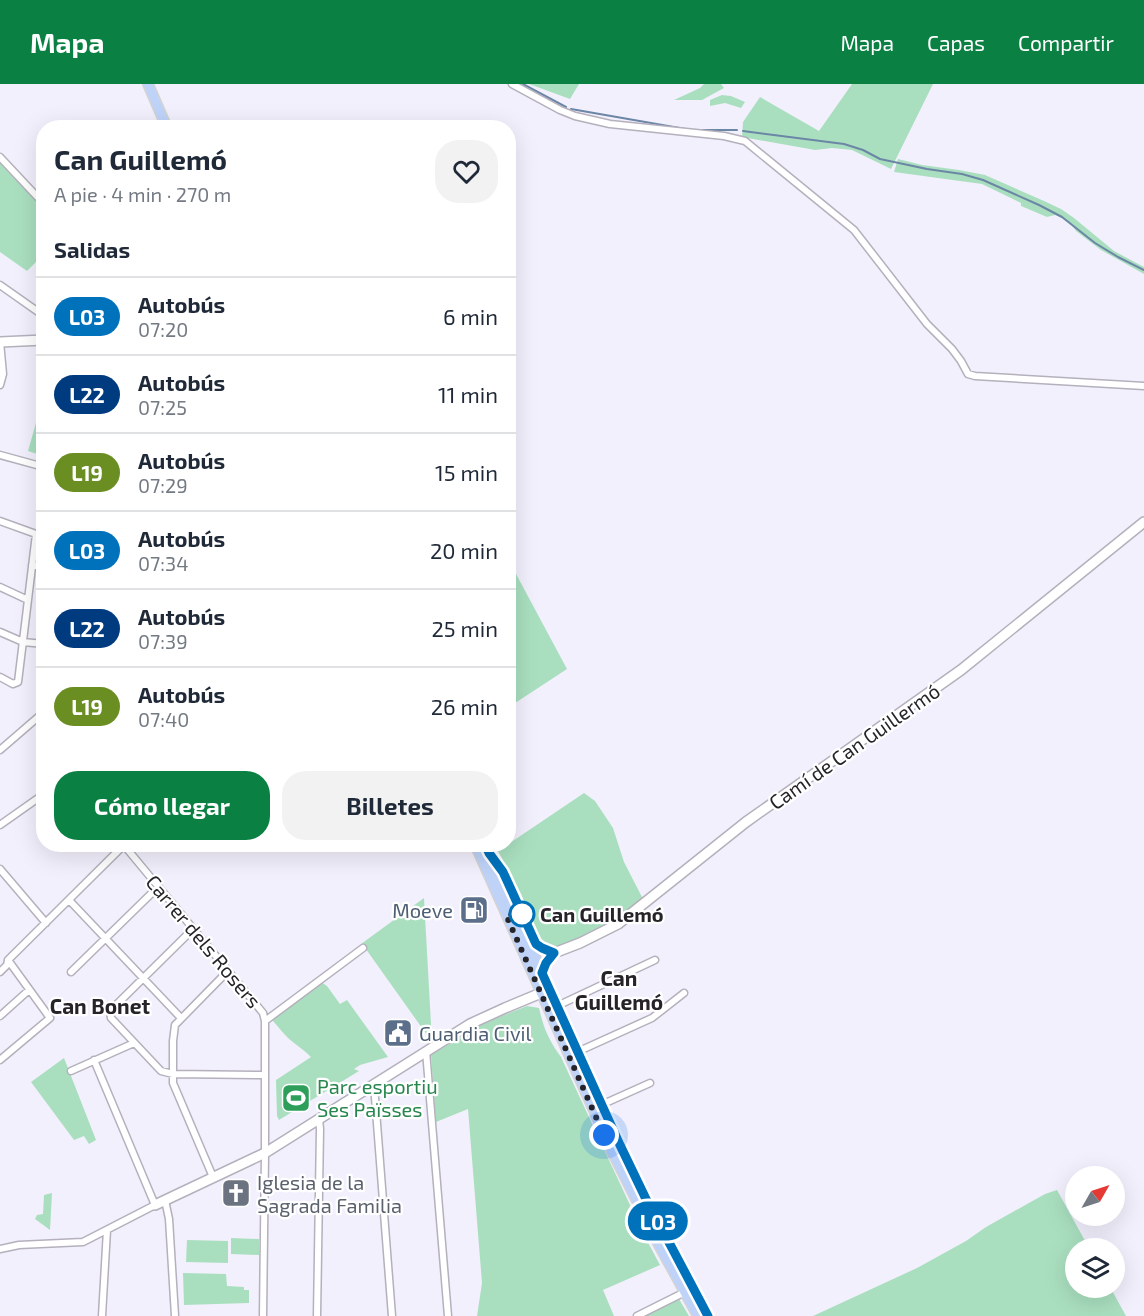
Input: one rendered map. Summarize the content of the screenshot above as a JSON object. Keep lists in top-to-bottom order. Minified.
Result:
{"streets":{"street":["Camí de Can Guillermó","Carrer dels Rosers"]},"districts":["Can Guillemó","Can Bonet"],"places":{"fuel station":["Moeve"],"other":["Can Guillemó"],"public building":["Guardia Civil"],"sports":["Parc esportiu Ses Païsses"],"church":["Iglesia de la Sagrada Familia"]},"lines":["bus line L03"],"north":"top right","page":{"header":"Mapa","nav":["Mapa","Capas","Compartir"],"on_map":"L03","heading":[["Can Guillemó","A pie · 4 min · 270 m"],"Salidas"],"list":[{"mark":"L03","name":"Autobús","note":"07:20","value":"6 min"},{"mark":"L22","name":"Autobús","note":"07:25","value":"11 min"},{"mark":"L19","name":"Autobús","note":"07:29","value":"15 min"},{"mark":"L03","name":"Autobús","note":"07:34","value":"20 min"},{"mark":"L22","name":"Autobús","note":"07:39","value":"25 min"},{"mark":"L19","name":"Autobús","note":"07:40","value":"26 min"}],"buttons":["Cómo llegar","Billetes"]}}
